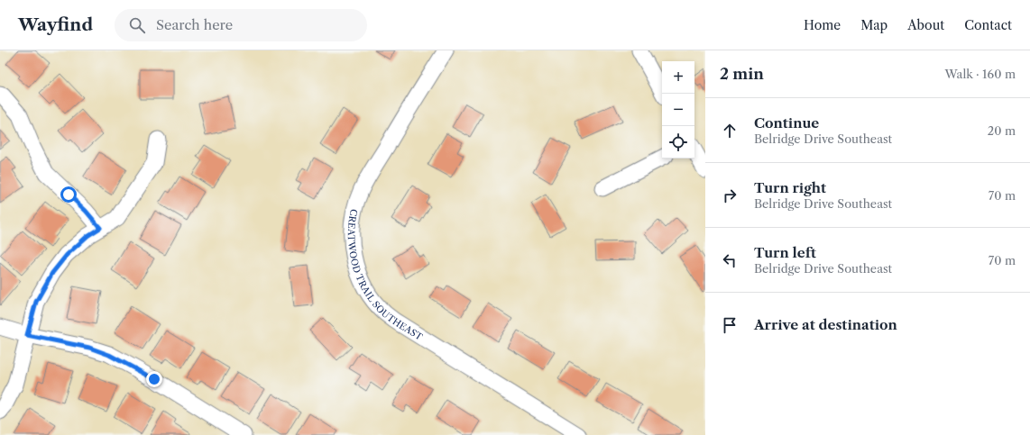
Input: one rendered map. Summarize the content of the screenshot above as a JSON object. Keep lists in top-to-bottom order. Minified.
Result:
{"streets":{"street":["CREATWOOD TRAIL SOUTHEAST"]},"page":{"header":"Wayfind","search":"Search here","nav":["Home","Map","About","Contact"],"heading":["2 min","Walk · 160 m"],"map_buttons":["+","−"],"list":[["Continue","Belridge Drive Southeast","20 m"],["Turn right","Belridge Drive Southeast","70 m"],["Turn left","Belridge Drive Southeast","70 m"],"Arrive at destination"]}}
